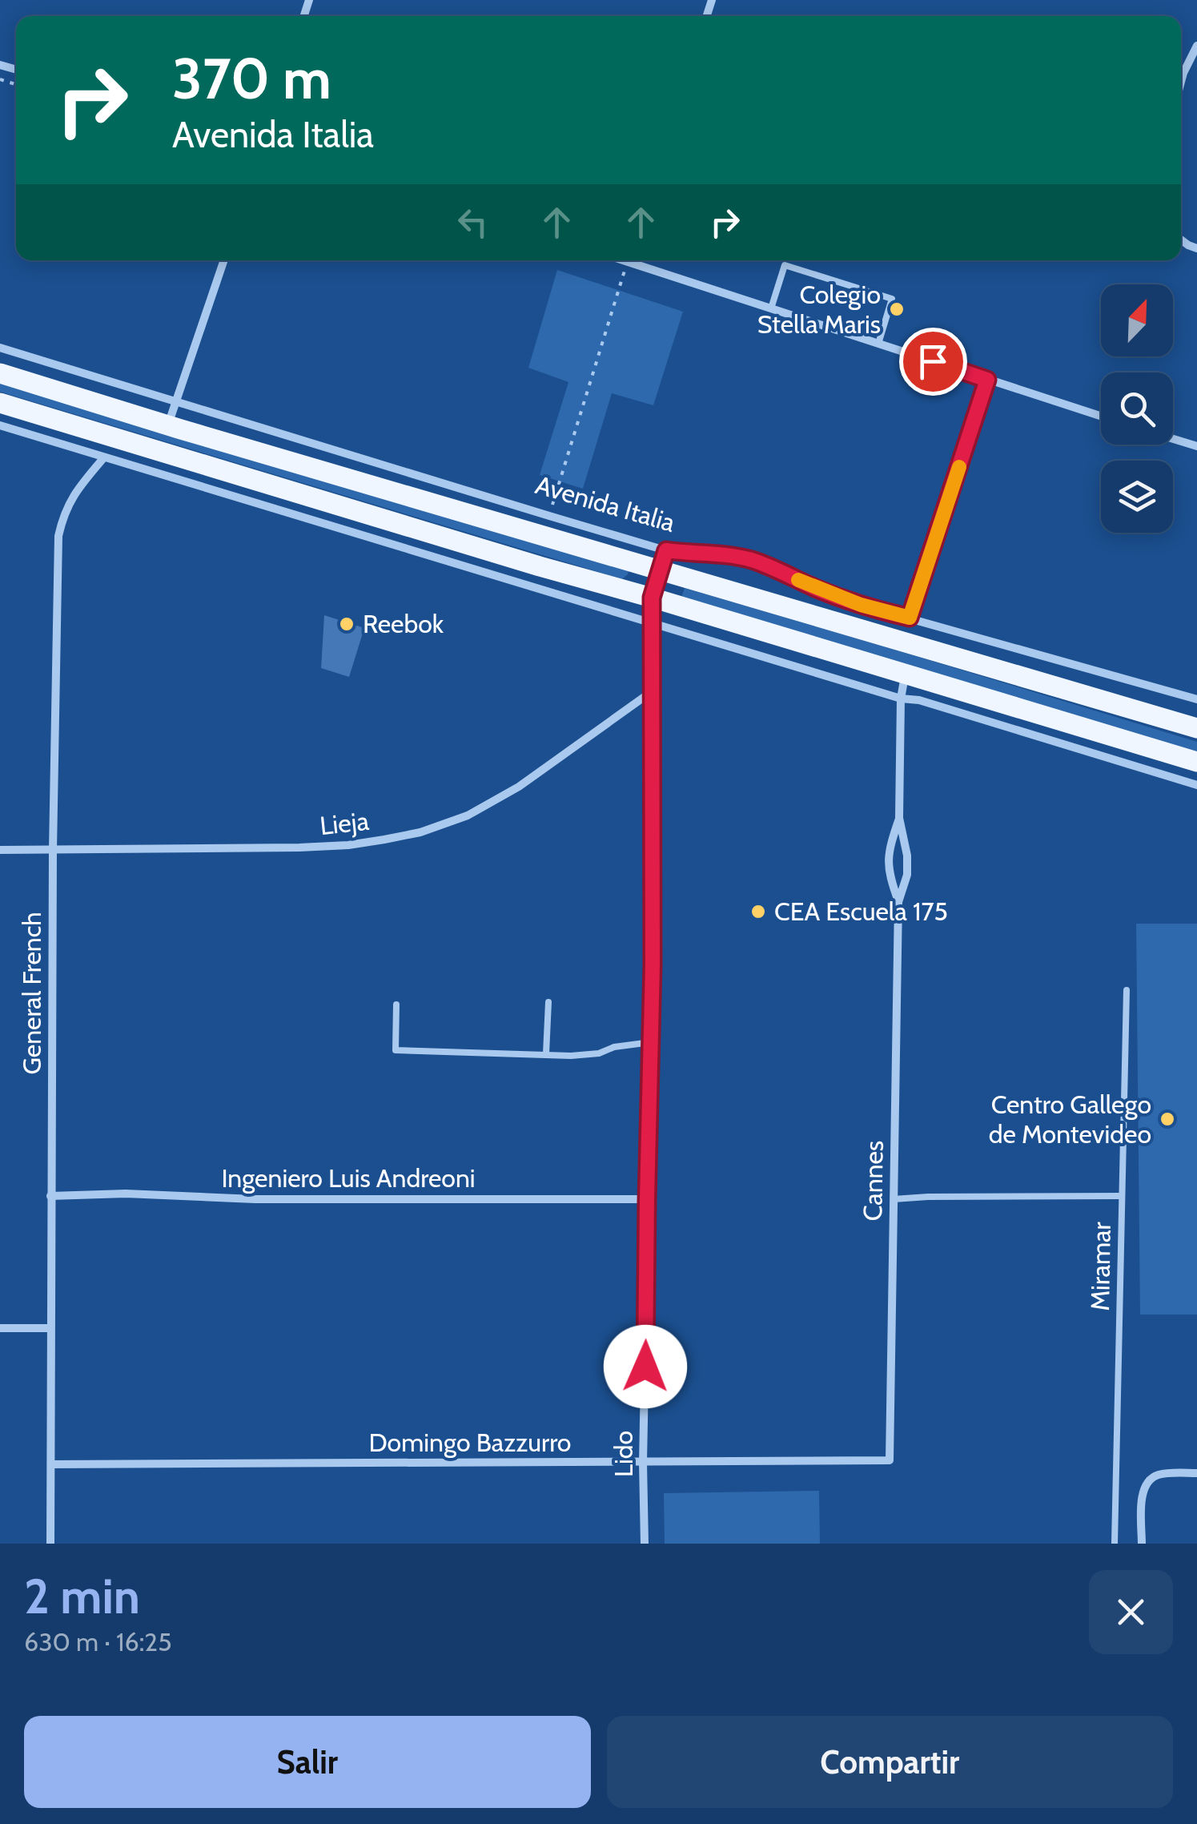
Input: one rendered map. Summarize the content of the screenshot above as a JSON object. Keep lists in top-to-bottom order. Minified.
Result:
{"streets":{"main road":["Avenida Italia"],"street":["Lieja","General French","Ingeniero Luis Andreoni","Cannes","Domingo Bazzurro","Lido"],"lane":["Miramar"]},"crossings":[["Avenida Italia","Lido"],["Lieja","General French"],["Lieja","Lido"],["General French","Ingeniero Luis Andreoni"],["General French","Domingo Bazzurro"],["Ingeniero Luis Andreoni","Lido"],["Cannes","Domingo Bazzurro"],["Domingo Bazzurro","Lido"]],"places":["Colegio Stella Maris","Reebok","CEA Escuela 175","Centro Gallego de Montevideo"],"north":"top right","page":{"turn":["370 m","Avenida Italia"],"heading":["2 min","630 m · 16:25"],"buttons":["Salir","Compartir"]}}
